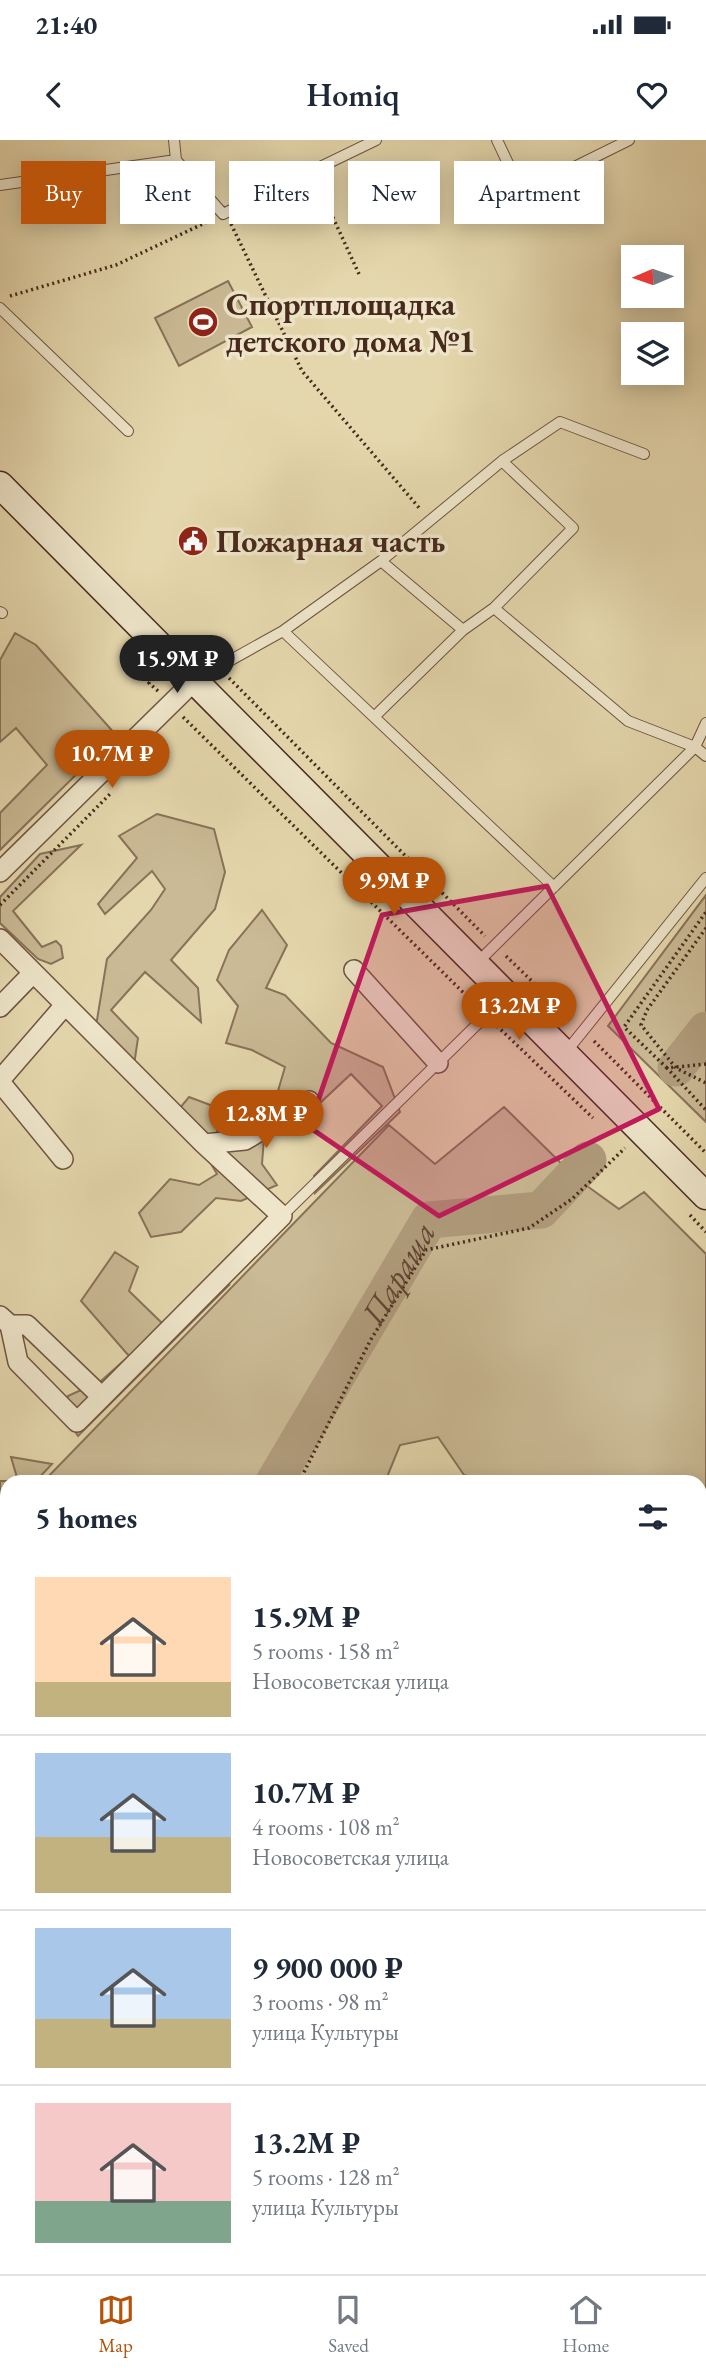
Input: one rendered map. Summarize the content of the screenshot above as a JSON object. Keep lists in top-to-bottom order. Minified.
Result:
{"water":["Параша"],"places":{"sports":["Спортплощадка детского дома №1"],"public building":["Пожарная часть"]},"north":"left","page":{"status":"21:40","header":"Homiq","chip":["Buy","Rent","Filters","New","Apartment"],"price":["15.9M ₽","10.7M ₽","9.9M ₽","13.2M ₽","12.8M ₽"],"heading":"5 homes","list":[{"name":"15.9M ₽","note":"5 rooms · 158 m² · Новосоветская улица"},{"name":"10.7M ₽","note":"4 rooms · 108 m² · Новосоветская улица"},{"name":"9 900 000 ₽","note":"3 rooms · 98 m² · улица Культуры"},{"name":"13.2M ₽","note":"5 rooms · 128 m² · улица Культуры"}],"tabs":["Map","Saved","Home"]}}
